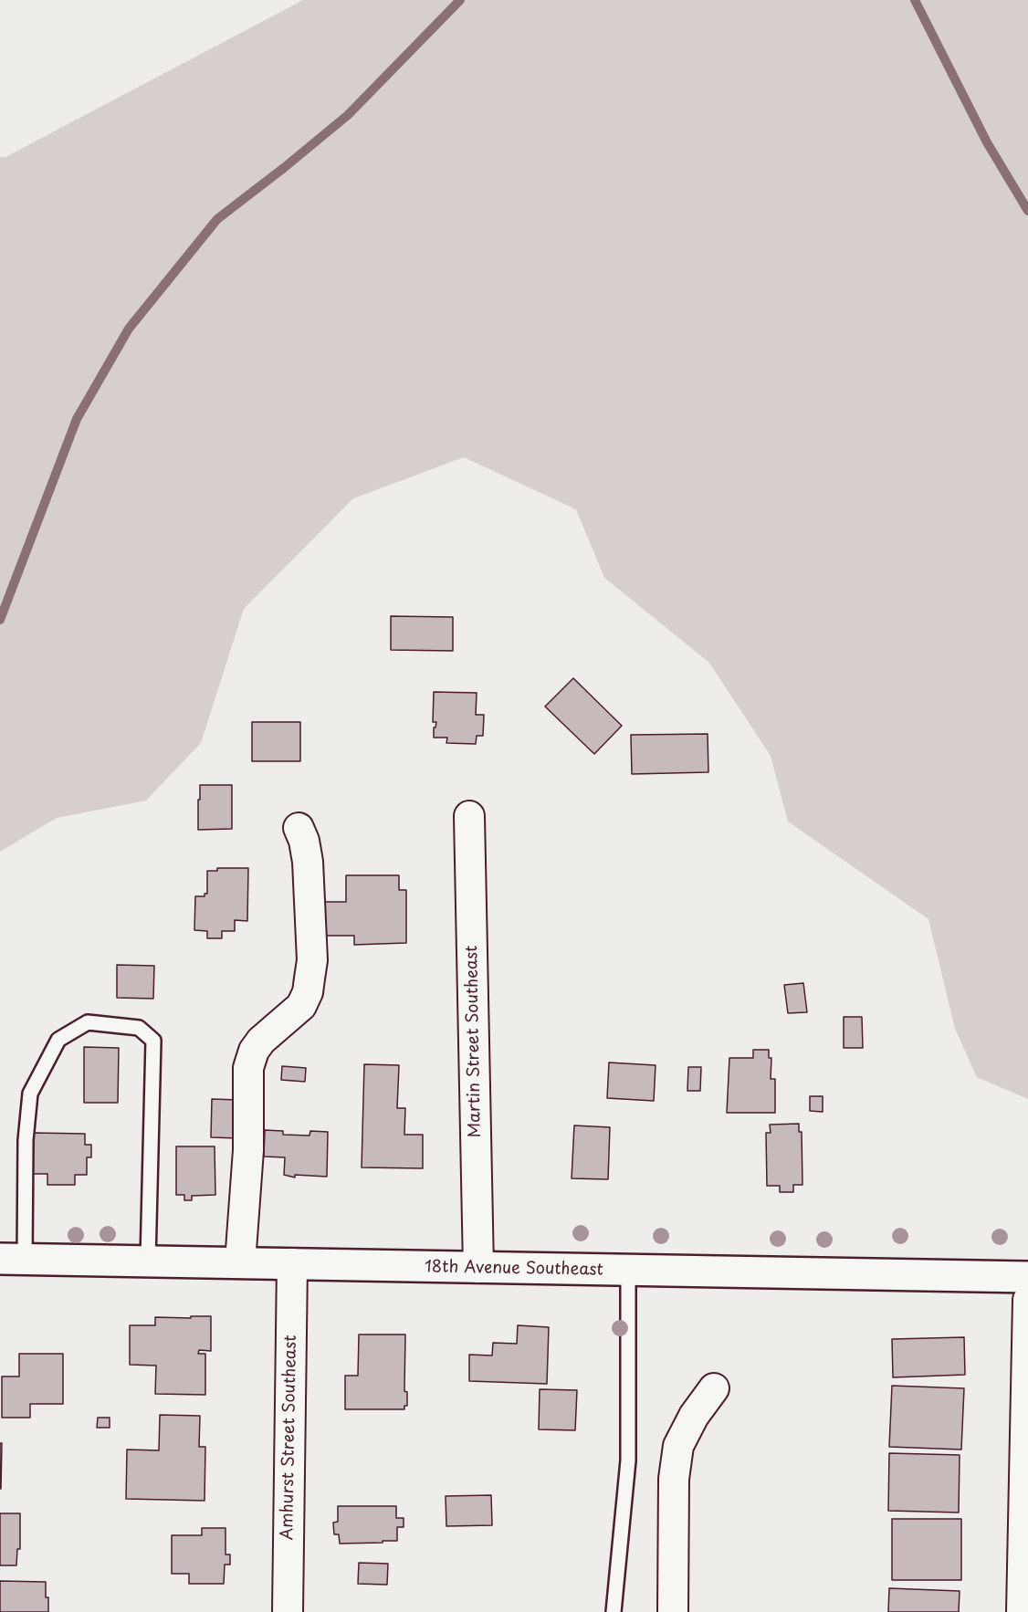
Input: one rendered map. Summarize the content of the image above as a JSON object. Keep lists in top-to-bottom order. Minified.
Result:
{"streets":{"street":["Martin Street Southeast","18th Avenue Southeast","Amhurst Street Southeast"]},"crossings":[["Martin Street Southeast","18th Avenue Southeast"],["18th Avenue Southeast","Amhurst Street Southeast"]]}
